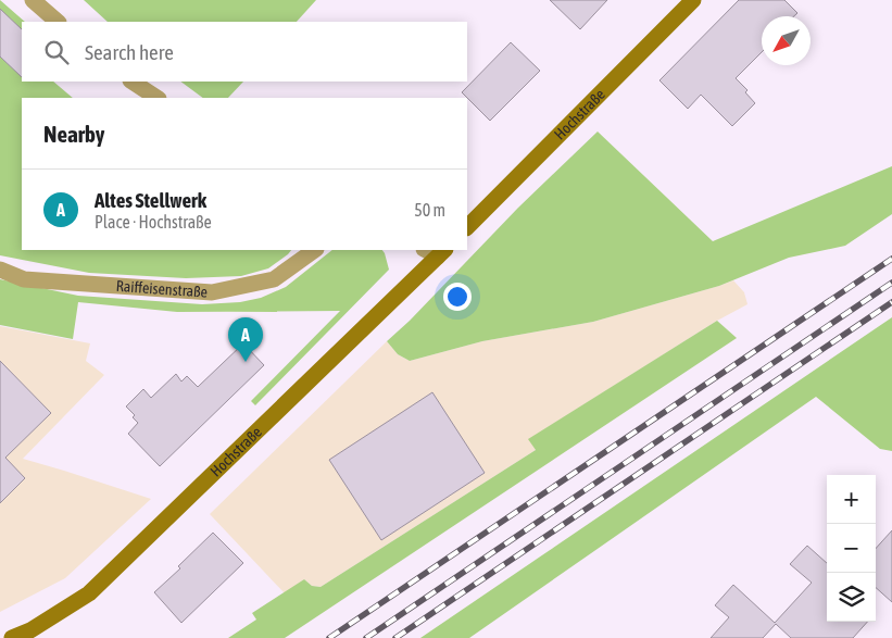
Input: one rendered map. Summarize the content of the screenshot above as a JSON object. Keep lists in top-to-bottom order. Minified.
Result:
{"streets":{"street":["Hochstraße","Raiffeisenstraße"]},"north":"bottom left","page":{"search":"Search here","heading":"Nearby","list":[{"mark":"A","name":"Altes Stellwerk","note":"Place · Hochstraße","value":"50 m"}],"pins":"A","map_buttons":["+","−"]}}
